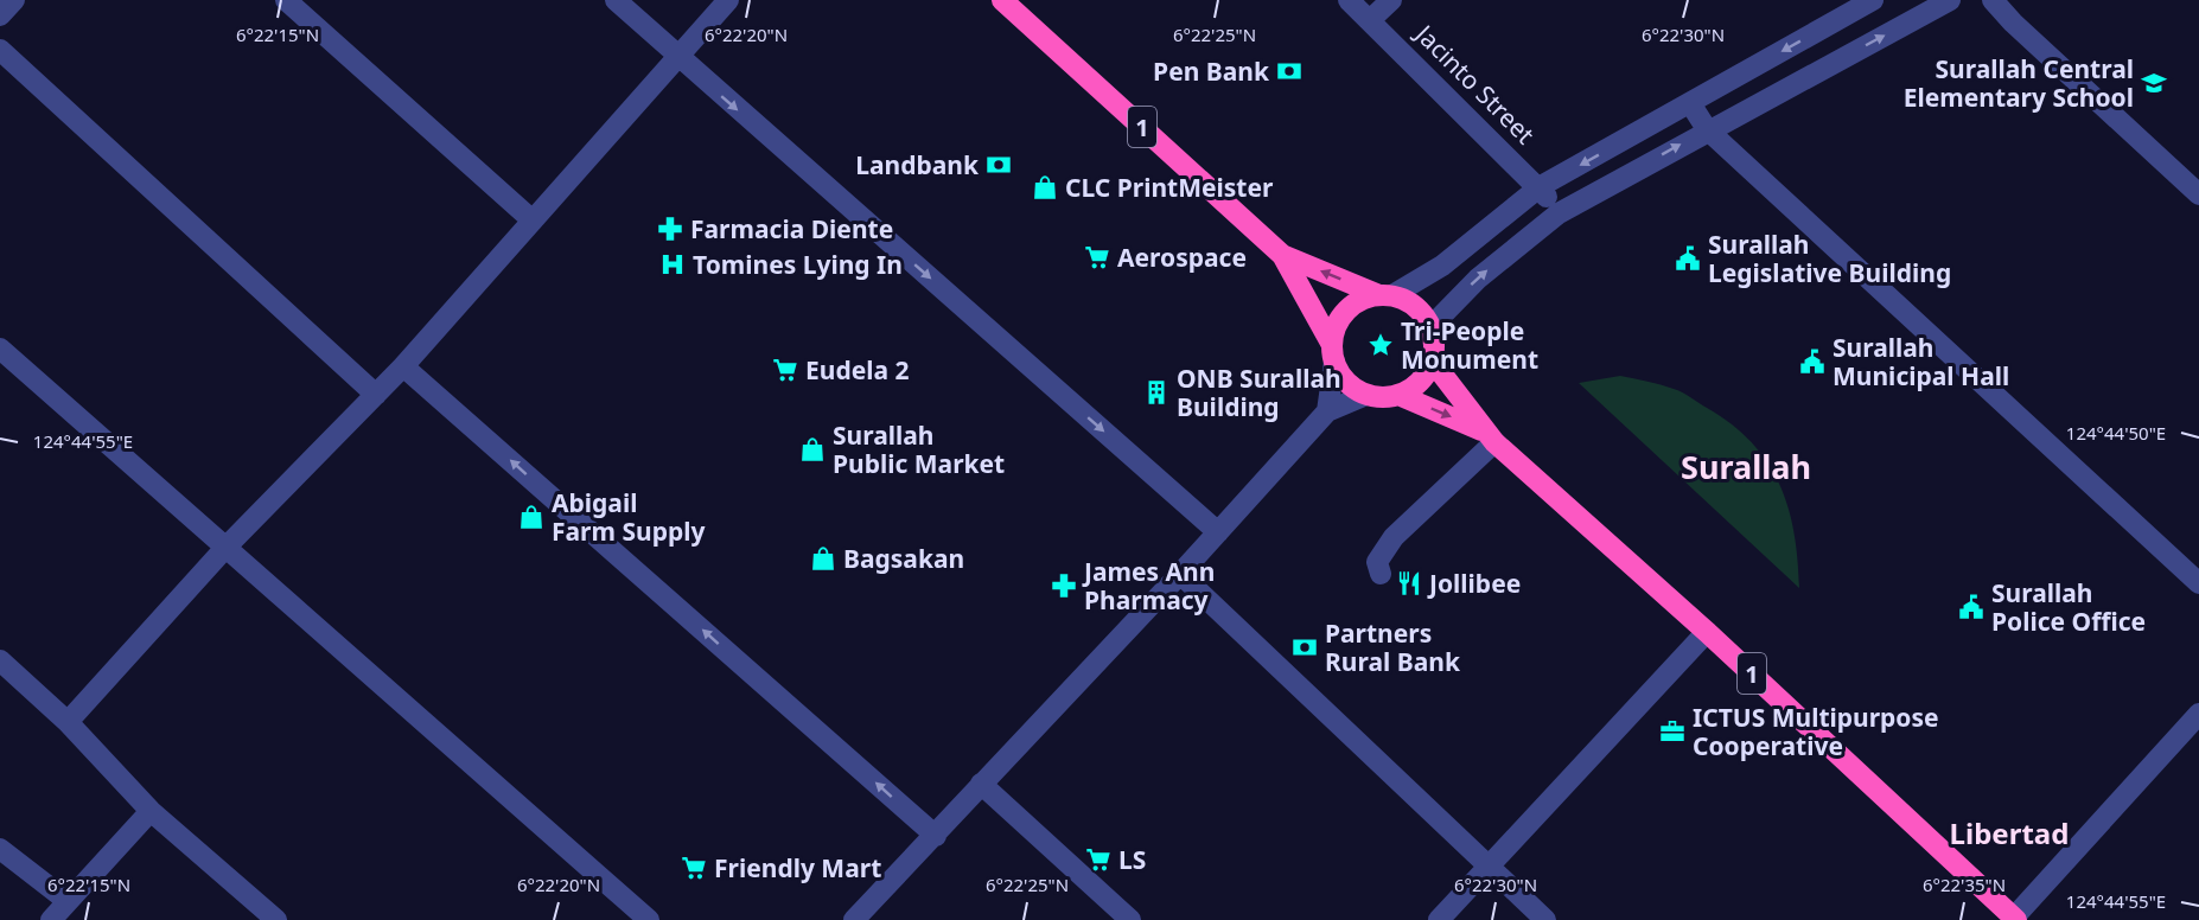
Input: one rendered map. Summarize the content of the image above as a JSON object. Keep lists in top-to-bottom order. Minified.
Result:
{"streets":{"highway":["1"],"street":["Jacinto Street"]},"districts":["Surallah","Libertad"],"places":{"bank":["Pen Bank","Landbank","Partners Rural Bank"],"school or university":["Surallah Central Elementary School"],"shop":["CLC PrintMeister","Surallah Public Market","Abigail Farm Supply","Bagsakan"],"pharmacy":["Farmacia Diente","James Ann Pharmacy"],"supermarket":["Aerospace","Eudela 2","LS","Friendly Mart"],"public building":["Surallah Legislative Building","Surallah Municipal Hall","Surallah Police Office"],"hospital":["Tomines Lying In"],"place":["Tri-People Monument"],"building":["ONB Surallah Building"],"restaurant":["Jollibee"],"office":["ICTUS Multipurpose Cooperative"]},"coordinates":["6°22'15\"N","6°22'20\"N","6°22'25\"N","6°22'30\"N","124°44'50\"E","124°44'55\"E","6°22'35\"N"]}
